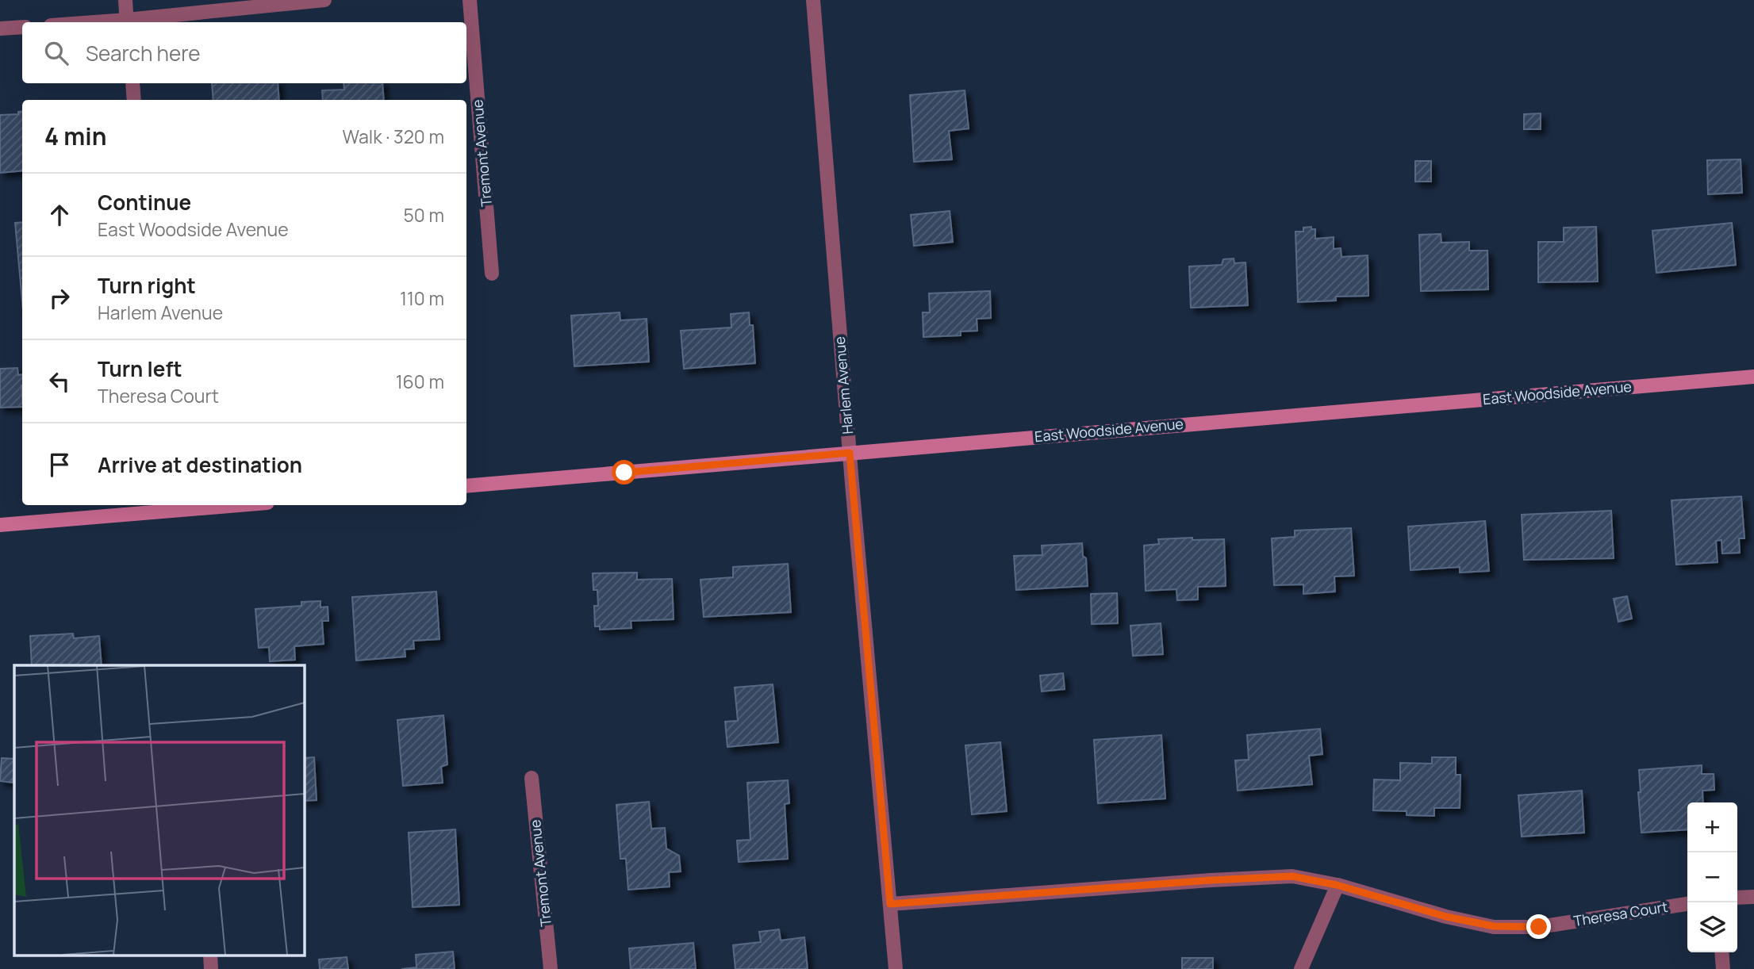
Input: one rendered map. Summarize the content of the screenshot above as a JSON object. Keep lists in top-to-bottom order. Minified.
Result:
{"streets":{"main road":["East Woodside Avenue"],"street":["Tremont Avenue","Harlem Avenue","Theresa Court"]},"crossings":[["Harlem Avenue","East Woodside Avenue"],["Harlem Avenue","Theresa Court"]],"page":{"search":"Search here","heading":["4 min","Walk · 320 m"],"list":[["Continue","East Woodside Avenue","50 m"],["Turn right","Harlem Avenue","110 m"],["Turn left","Theresa Court","160 m"],"Arrive at destination"],"map_buttons":["+","−"]}}
